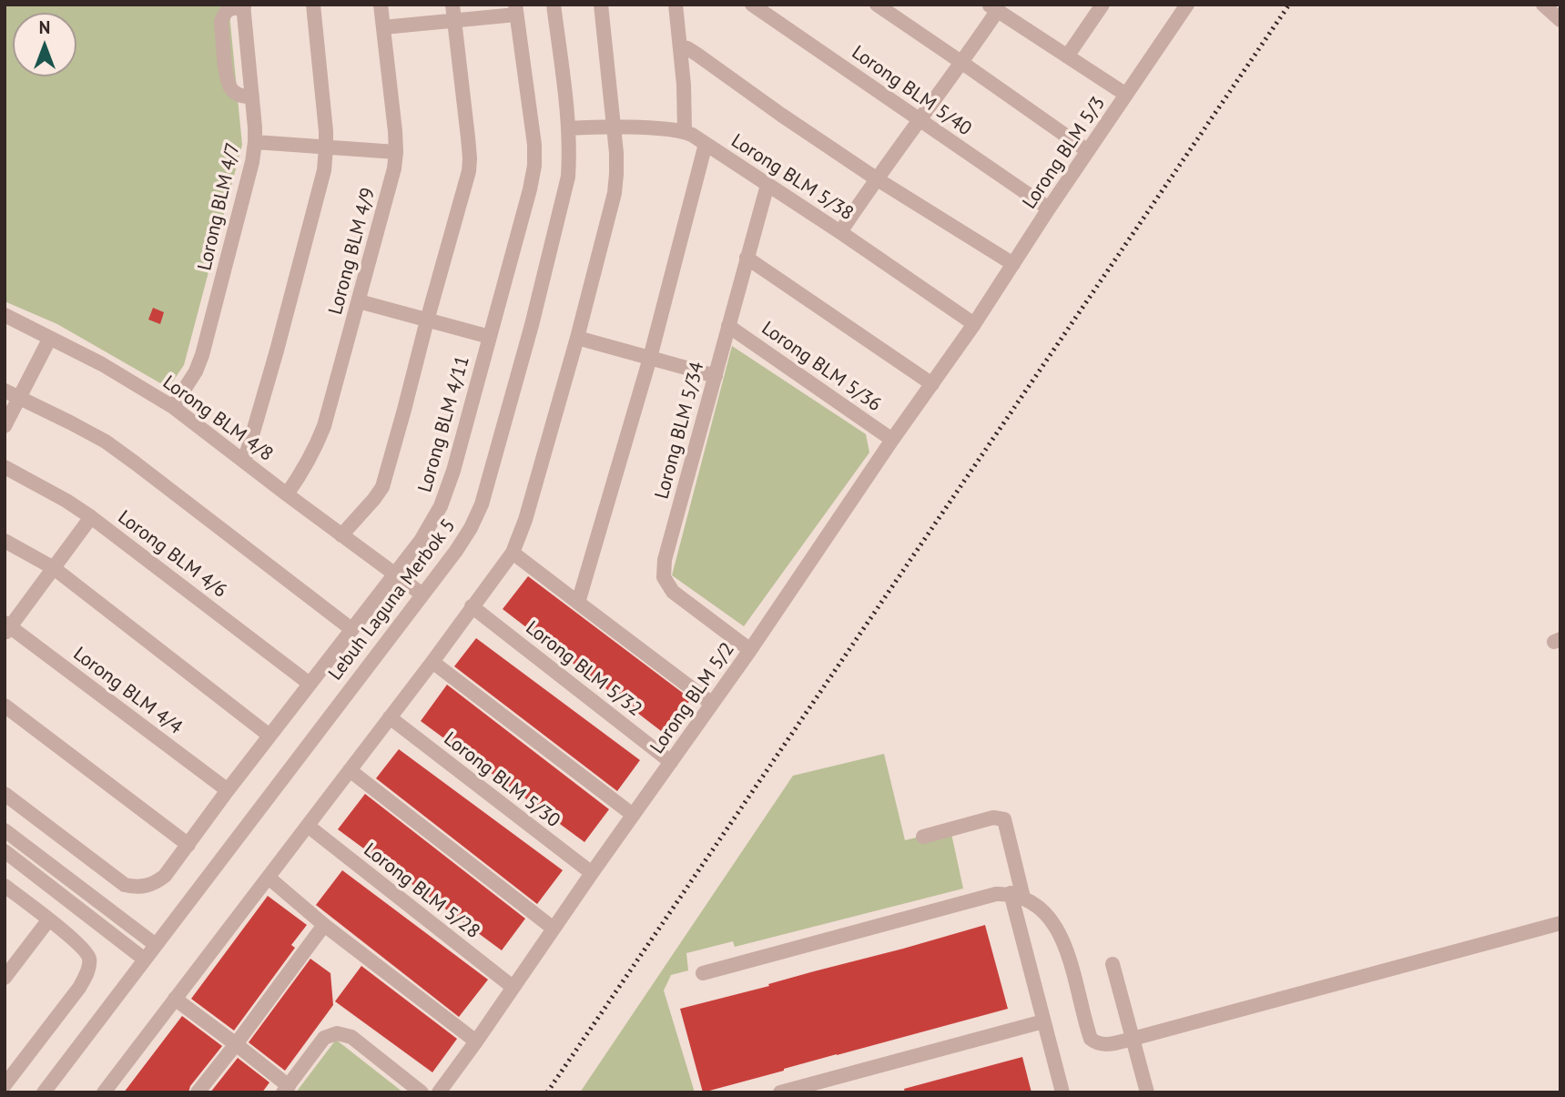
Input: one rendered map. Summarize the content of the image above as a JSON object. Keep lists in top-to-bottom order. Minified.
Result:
{"streets":{"street":["Lorong BLM 5/40","Lorong BLM 5/3","Lorong BLM 5/38","Lorong BLM 4/7","Lorong BLM 4/9","Lorong BLM 5/36","Lorong BLM 4/8","Lorong BLM 4/11","Lorong BLM 5/34","Lorong BLM 4/6","Lebuh Laguna Merbok 5","Lorong BLM 5/32","Lorong BLM 4/4","Lorong BLM 5/2","Lorong BLM 5/30","Lorong BLM 5/28"]},"crossings":[["Lorong BLM 5/40","Lorong BLM 5/3"],["Lorong BLM 5/3","Lorong BLM 5/38"],["Lorong BLM 5/3","Lorong BLM 5/2"],["Lorong BLM 5/38","Lorong BLM 5/34"],["Lorong BLM 5/38","Lebuh Laguna Merbok 5"],["Lorong BLM 5/38","Lorong BLM 5/2"],["Lorong BLM 4/7","Lorong BLM 4/8"],["Lorong BLM 4/9","Lorong BLM 4/8"],["Lorong BLM 5/36","Lorong BLM 5/34"],["Lorong BLM 5/36","Lorong BLM 5/2"],["Lorong BLM 4/8","Lorong BLM 4/11"],["Lorong BLM 4/8","Lebuh Laguna Merbok 5"],["Lorong BLM 4/11","Lorong BLM 4/6"],["Lorong BLM 4/11","Lorong BLM 4/4"],["Lorong BLM 5/34","Lorong BLM 5/2"],["Lorong BLM 5/32","Lorong BLM 5/2"],["Lorong BLM 5/2","Lorong BLM 5/30"],["Lorong BLM 5/2","Lorong BLM 5/28"]],"north":"top"}
